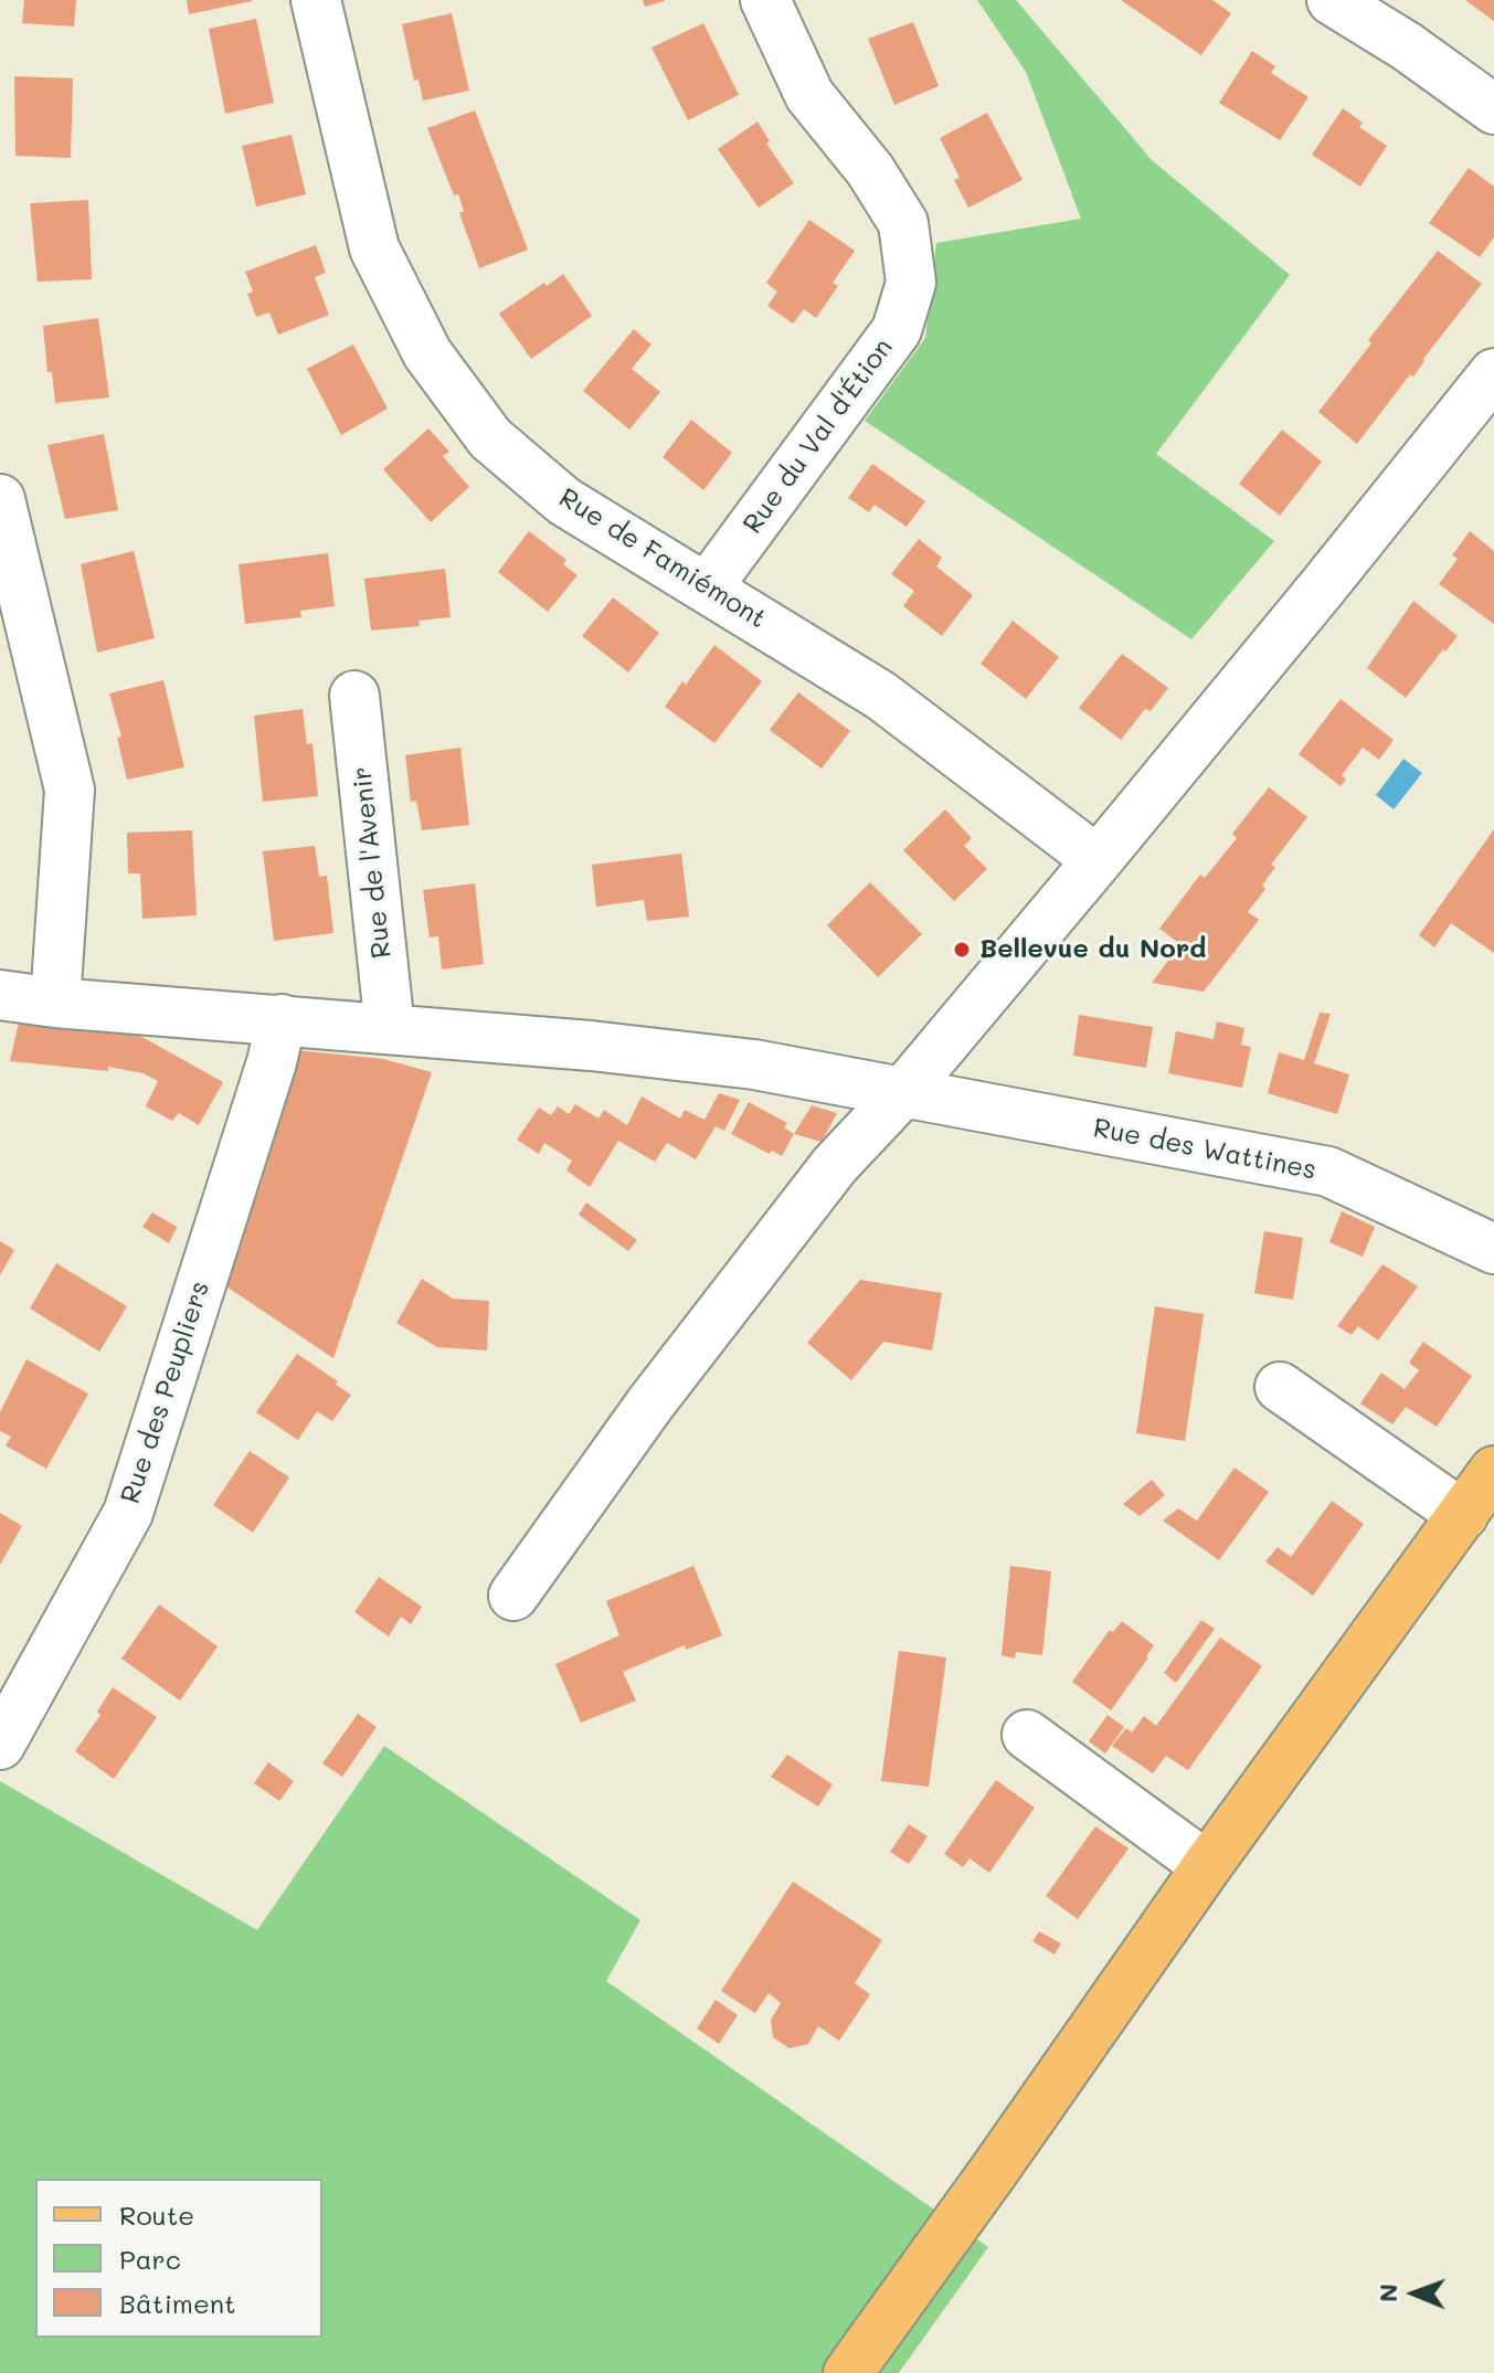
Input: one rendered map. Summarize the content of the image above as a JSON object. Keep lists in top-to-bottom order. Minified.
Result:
{"streets":{"street":["Rue du Val d'Étion","Rue de Famiémont","Rue de l'Avenir","Rue des Wattines","Rue des Peupliers"]},"crossings":[["Rue du Val d'Étion","Rue de Famiémont"],["Rue de l'Avenir","Rue des Wattines"],["Rue des Wattines","Rue des Peupliers"]],"places":["Bellevue du Nord"],"legend":["Route","Parc","Bâtiment"],"north":"left"}
